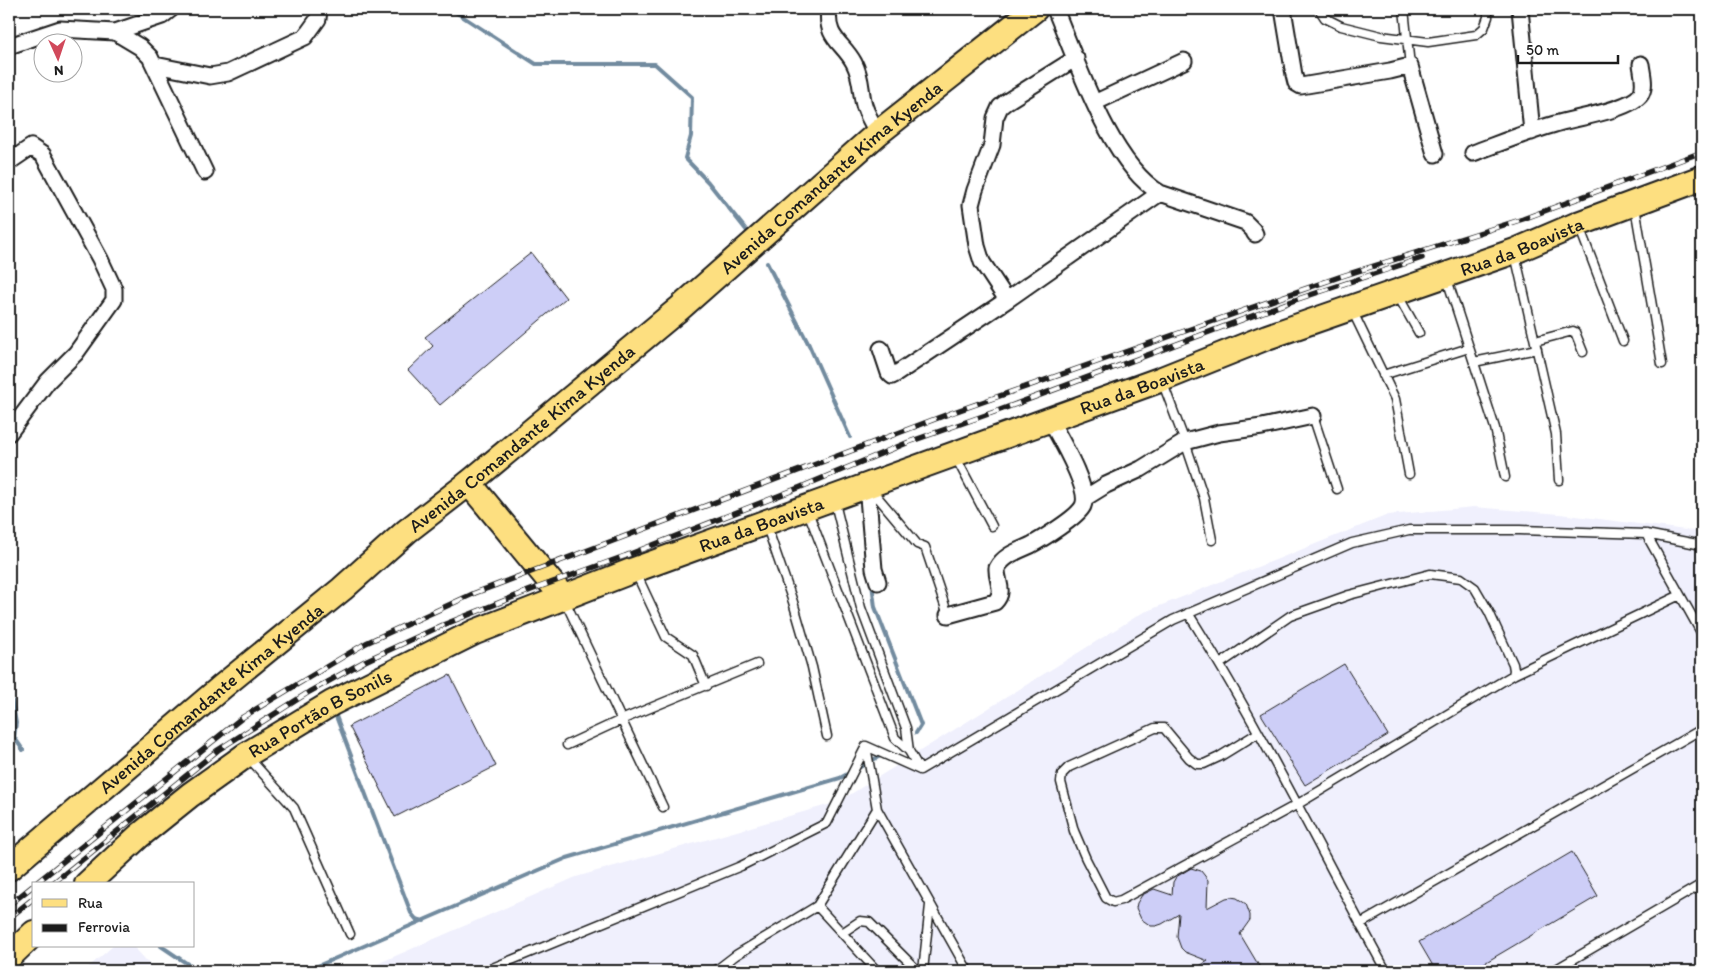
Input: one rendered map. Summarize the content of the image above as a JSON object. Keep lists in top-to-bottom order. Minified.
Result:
{"streets":{"main road":["Avenida Comandante Kima Kyenda","Rua da Boavista","Rua Portão B Sonils"]},"crossings":[["Rua da Boavista","Rua Portão B Sonils"]],"legend":["Rua","Ferrovia"],"scale_bar":"50 m","north":"bottom"}
